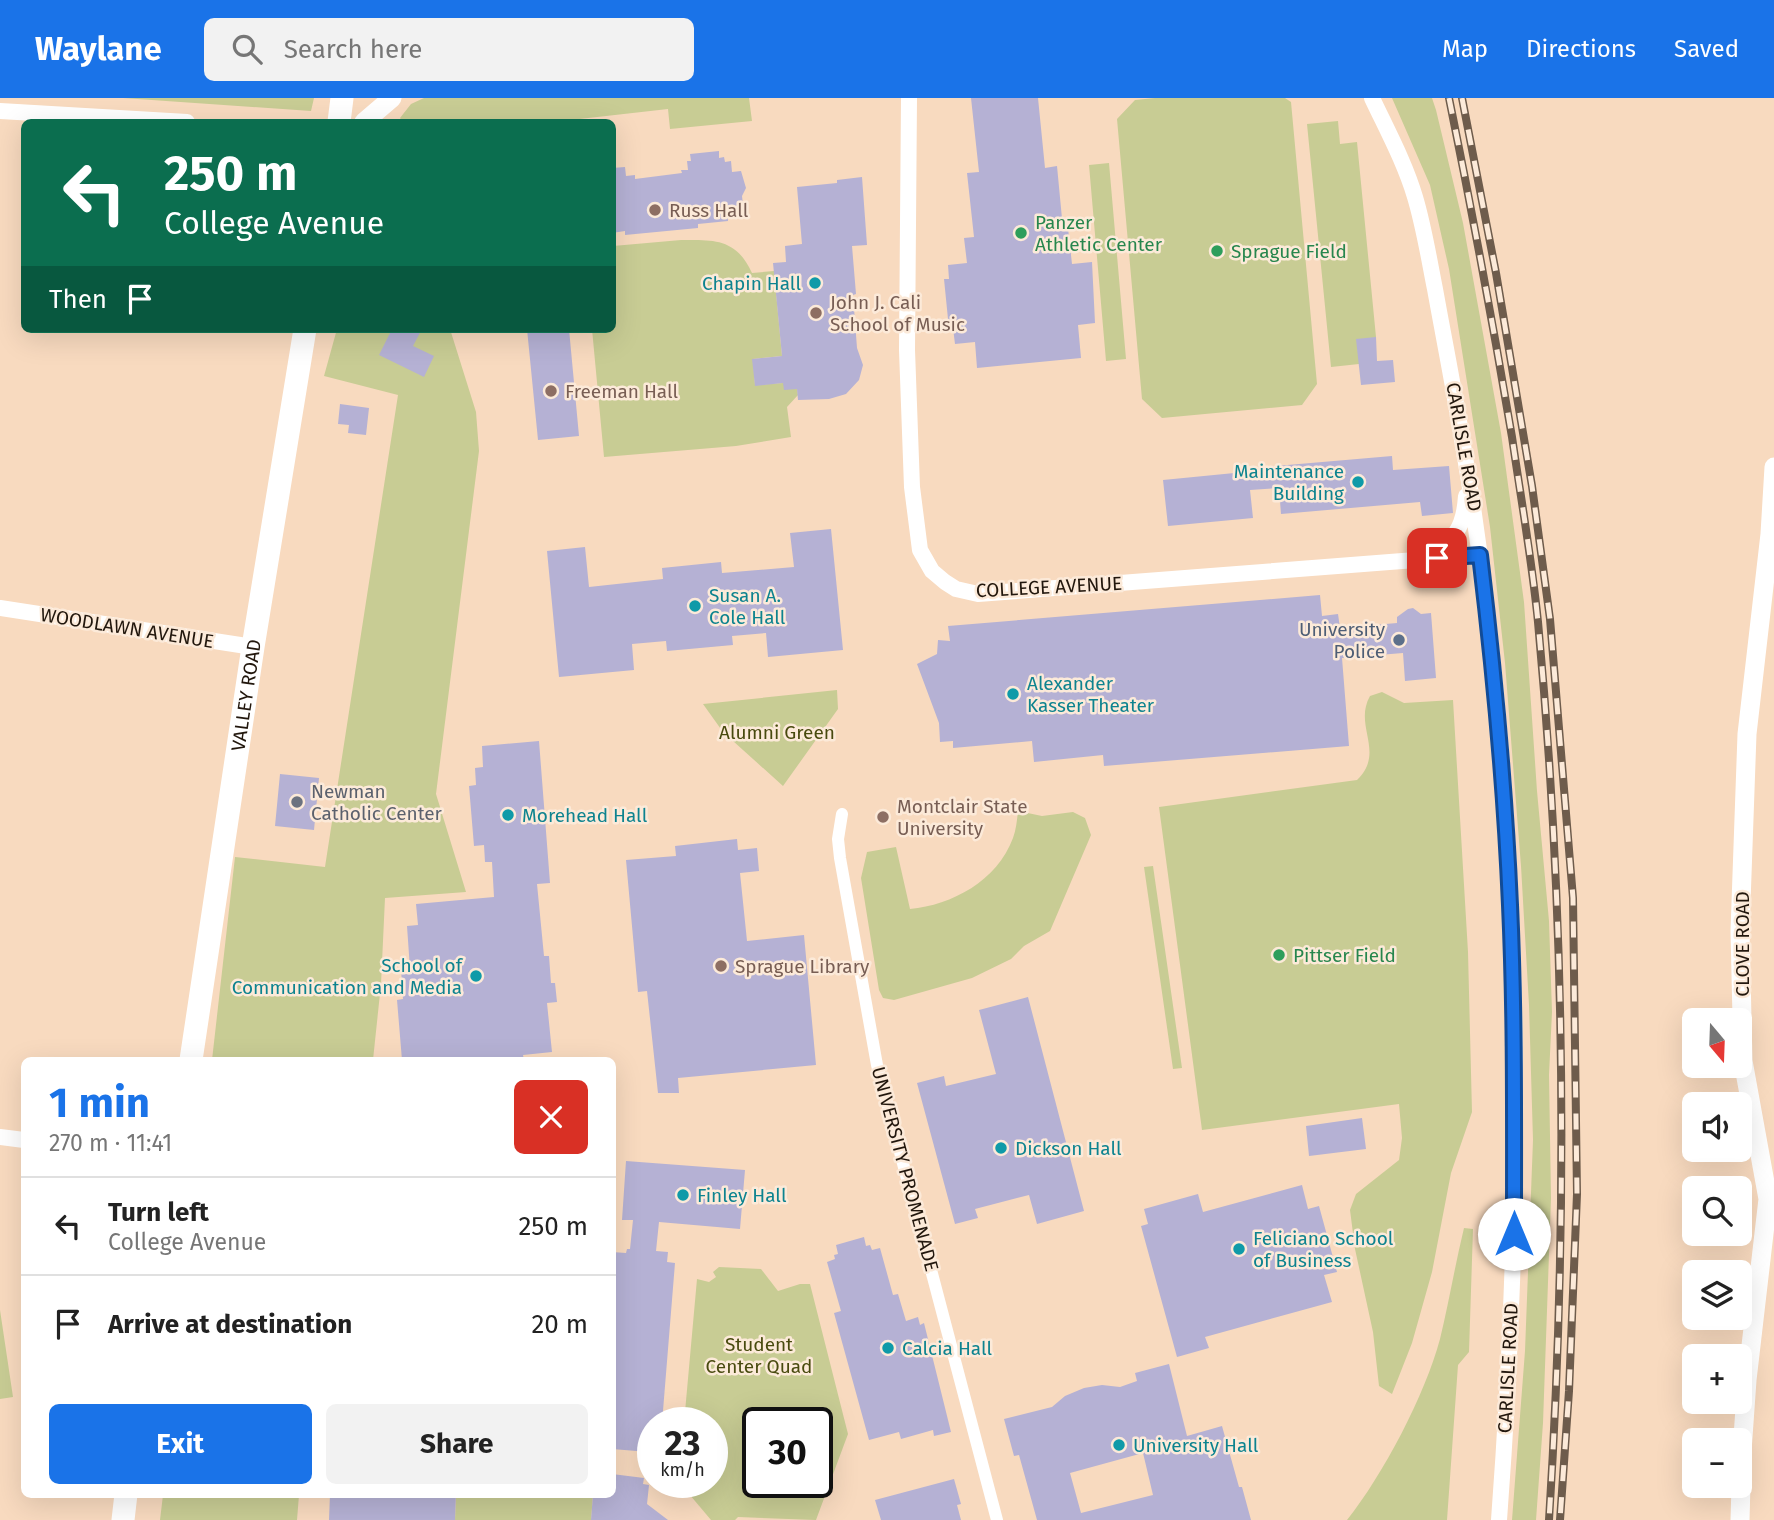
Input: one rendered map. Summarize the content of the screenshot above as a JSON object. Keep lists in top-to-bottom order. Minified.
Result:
{"streets":{"main road":["VALLEY ROAD"],"street":["CARLISLE ROAD","COLLEGE AVENUE","WOODLAWN AVENUE","CLOVE ROAD","UNIVERSITY PROMENADE"]},"crossings":[["CARLISLE ROAD","COLLEGE AVENUE"],["WOODLAWN AVENUE","VALLEY ROAD"]],"parks":["Alumni Green","Student Center Quad"],"places":["Russ Hall","Panzer Athletic Center","Sprague Field","Chapin Hall","John J. Cali School of Music","Freeman Hall","Maintenance Building","Susan A. Cole Hall","University Police","Alexander Kasser Theater","Newman Catholic Center","Morehead Hall","Montclair State University","Pittser Field","Sprague Library","School of Communication and Media","Dickson Hall","Finley Hall","Feliciano School of Business","Calcia Hall","University Hall"],"north":"bottom","page":{"header":"Waylane","search":"Search here","nav":["Map","Directions","Saved"],"turn":["250 m","College Avenue"],"then":"Then","map_buttons":["+","−"],"heading":["1 min","270 m · 11:41"],"list":[{"name":"Turn left","note":"College Avenue","value":"250 m"},{"name":"Arrive at destination","value":"20 m"}],"buttons":["Exit","Share"],"speed":"23 km/h","limit":"30"}}
